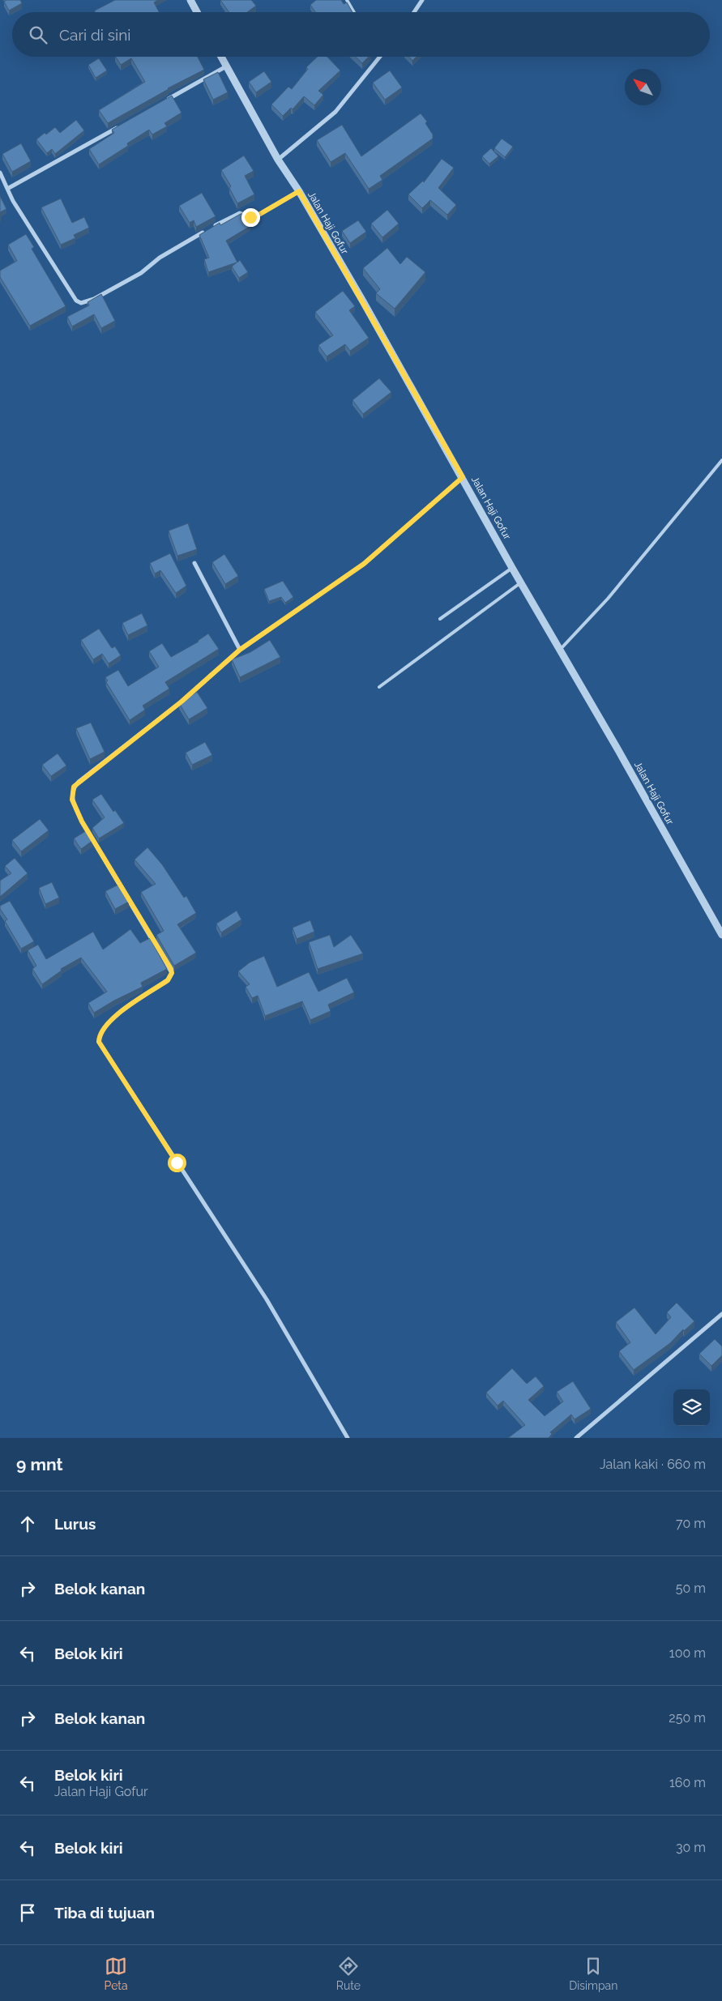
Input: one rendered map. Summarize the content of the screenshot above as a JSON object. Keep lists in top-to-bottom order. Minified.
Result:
{"streets":{"street":["Jalan Haji Gofur"]},"north":"top left","page":{"search":"Cari di sini","heading":["9 mnt","Jalan kaki · 660 m"],"list":[["Lurus","70 m"],["Belok kanan","50 m"],["Belok kiri","100 m"],["Belok kanan","250 m"],["Belok kiri","Jalan Haji Gofur","160 m"],["Belok kiri","30 m"],"Tiba di tujuan"],"nav":["Peta","Rute","Disimpan"]}}
